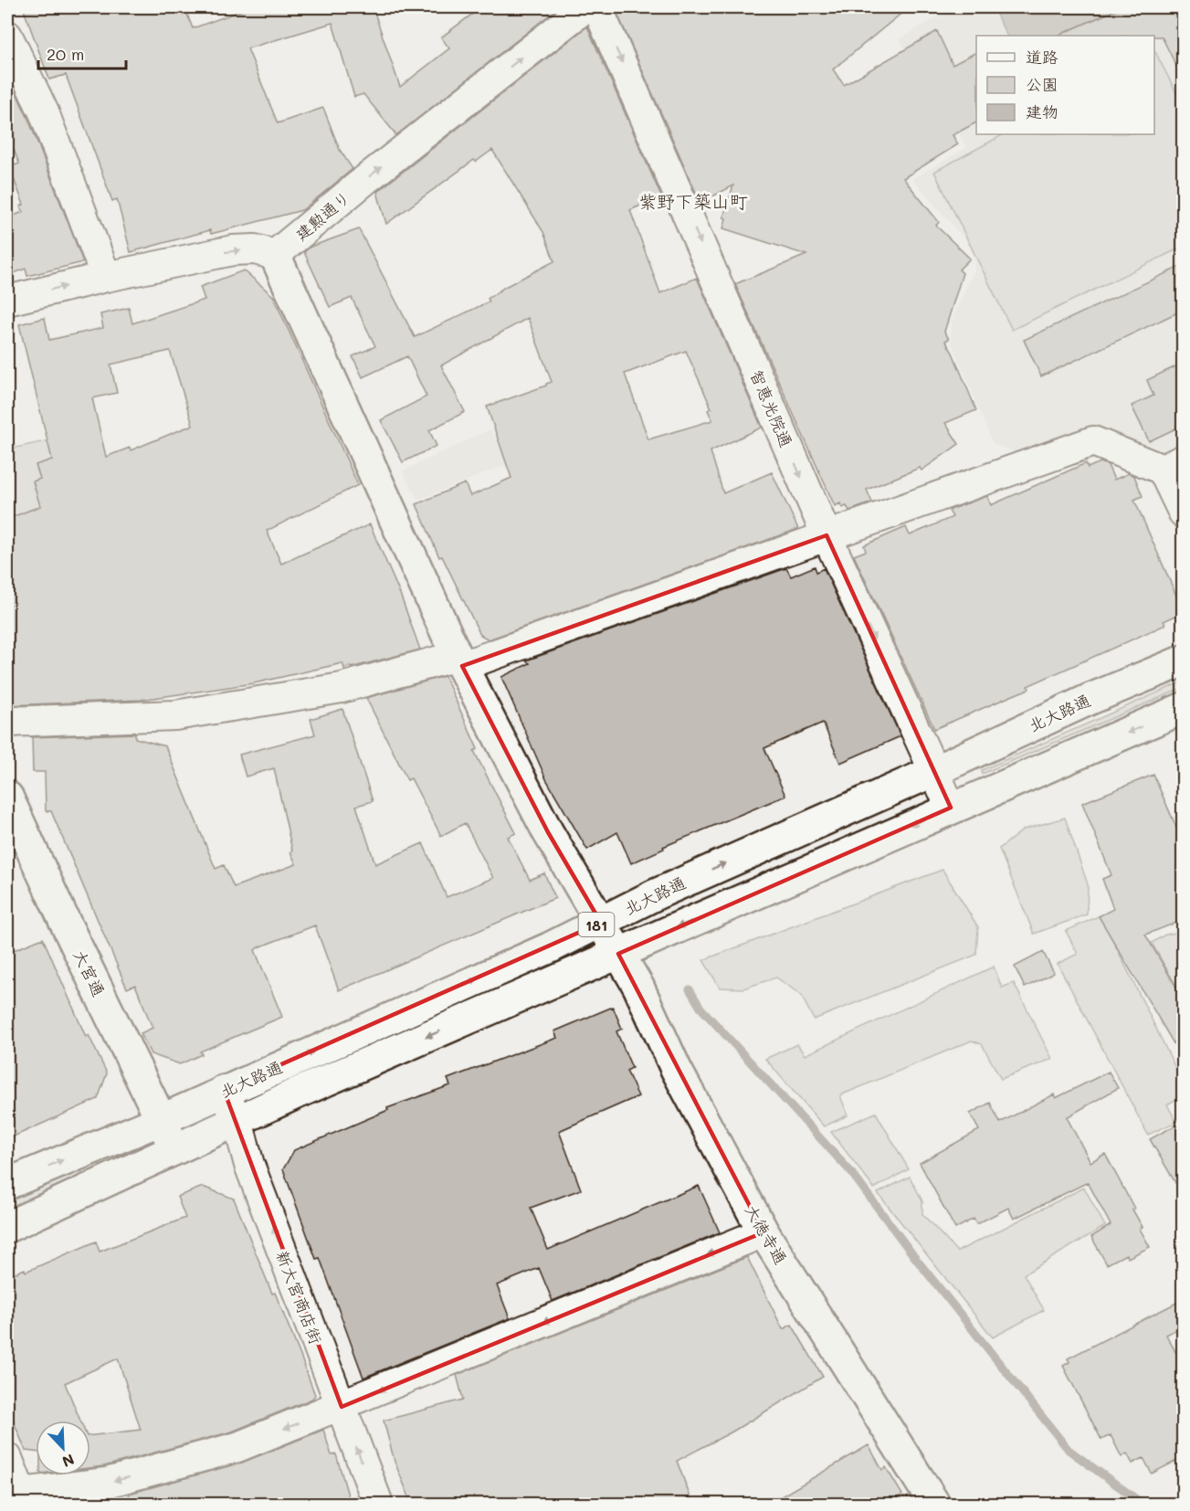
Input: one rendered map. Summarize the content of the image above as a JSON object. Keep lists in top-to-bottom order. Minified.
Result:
{"streets":{"main road":["北大路通","181","大宮通","大徳寺通"],"street":["建勲通り","智恵光院通","新大宮商店街"]},"crossings":[["建勲通り","大徳寺通"],["智恵光院通","北大路通"],["北大路通","大宮通"],["北大路通","大徳寺通"],["北大路通","新大宮商店街"]],"one_way":["建勲通り","智恵光院通","新大宮商店街"],"districts":["紫野下築山町"],"legend":["道路","公園","建物"],"scale_bar":"20 m","north":"bottom right"}
